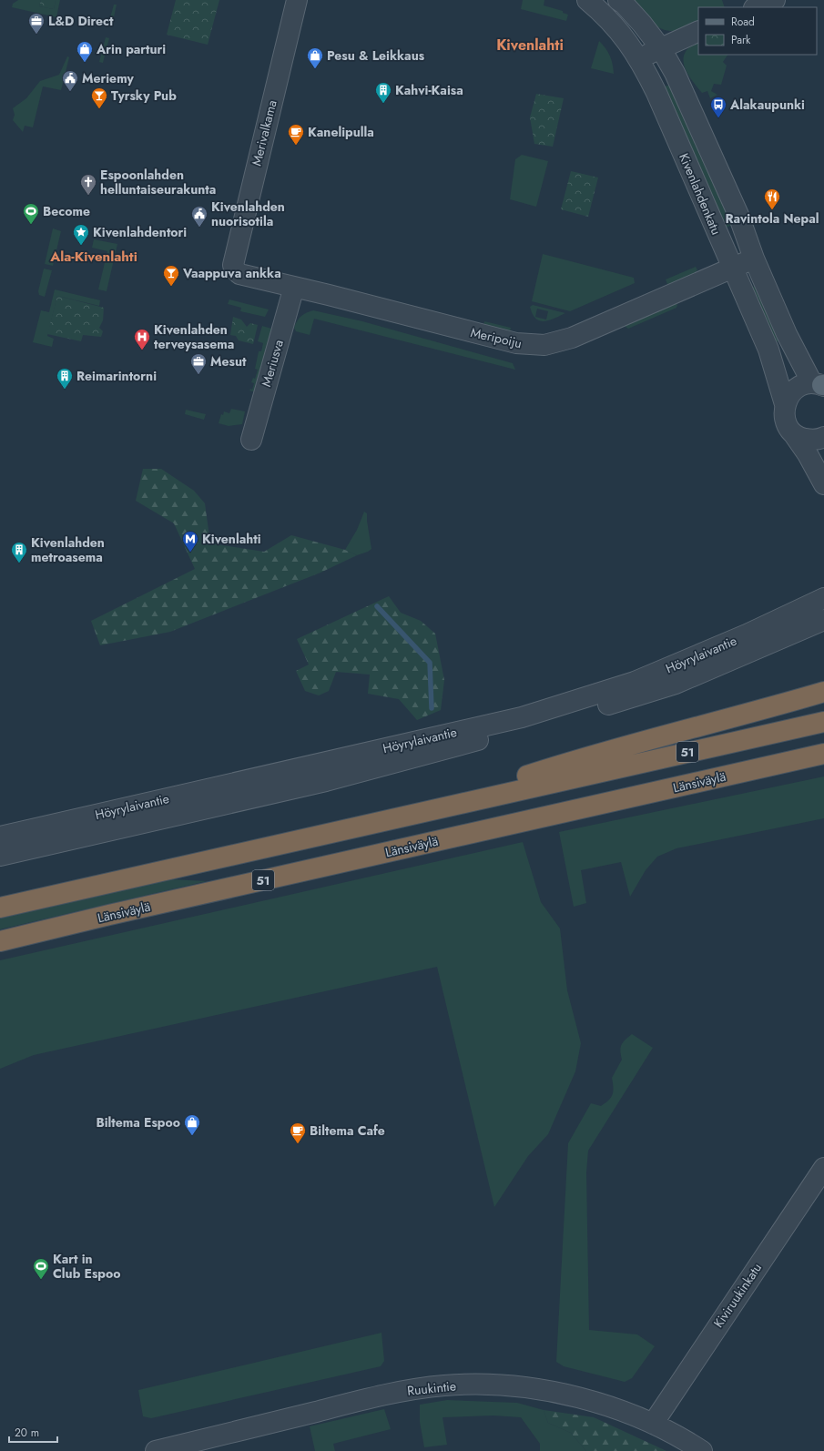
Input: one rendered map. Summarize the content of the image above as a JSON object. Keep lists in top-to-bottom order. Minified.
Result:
{"streets":{"highway":["51","Länsiväylä"],"street":["Merivalkama","Kivenlahdenkatu","Meripoiju","Meriusva","Höyrylaivantie","Kiviruukinkatu","Ruukintie"]},"crossings":[["Merivalkama","Meripoiju"],["Kivenlahdenkatu","Meripoiju"],["Meripoiju","Meriusva"],["Kiviruukinkatu","Ruukintie"]],"districts":["Kivenlahti","Ala-Kivenlahti"],"places":{"office":["L&D Direct","Mesut"],"shop":["Arin parturi","Pesu & Leikkaus","Biltema Espoo"],"public building":["Meriemy","Kivenlahden nuorisotila"],"building":["Kahvi-Kaisa","Reimarintorni","Kivenlahden metroasema"],"bar":["Tyrsky Pub","Vaappuva ankka"],"bus stop":["Alakaupunki"],"cafe":["Kanelipulla","Biltema Cafe"],"church":["Espoonlahden helluntaiseurakunta"],"restaurant":["Ravintola Nepal"],"sports":["Become","Kart in Club Espoo"],"place":["Kivenlahdentori"],"hospital":["Kivenlahden terveysasema"],"metro station":["Kivenlahti"]},"legend":["Road","Park"],"scale_bar":"20 m"}
